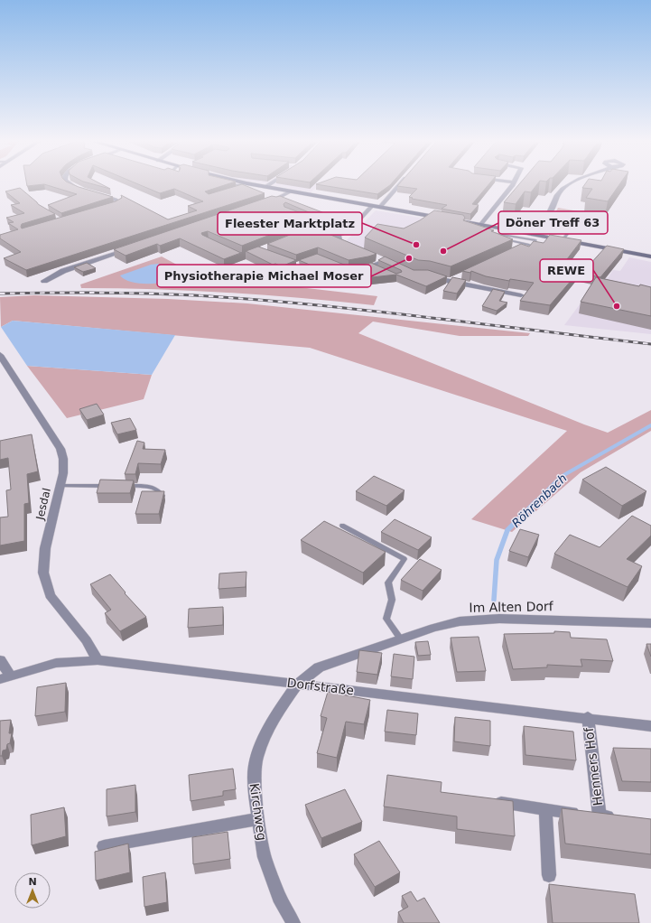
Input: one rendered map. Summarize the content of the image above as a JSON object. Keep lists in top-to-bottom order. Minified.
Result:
{"streets":{"street":["Jesdal","Im Alten Dorf","Dorfstraße","Henners Hof","Kirchweg"]},"crossings":[["Jesdal","Dorfstraße"],["Im Alten Dorf","Dorfstraße"],["Im Alten Dorf","Kirchweg"],["Dorfstraße","Henners Hof"],["Dorfstraße","Kirchweg"]],"water":["Röhrenbach"],"places":["Fleester Marktplatz","Döner Treff 63","Physiotherapie Michael Moser","REWE"],"north":"top"}
